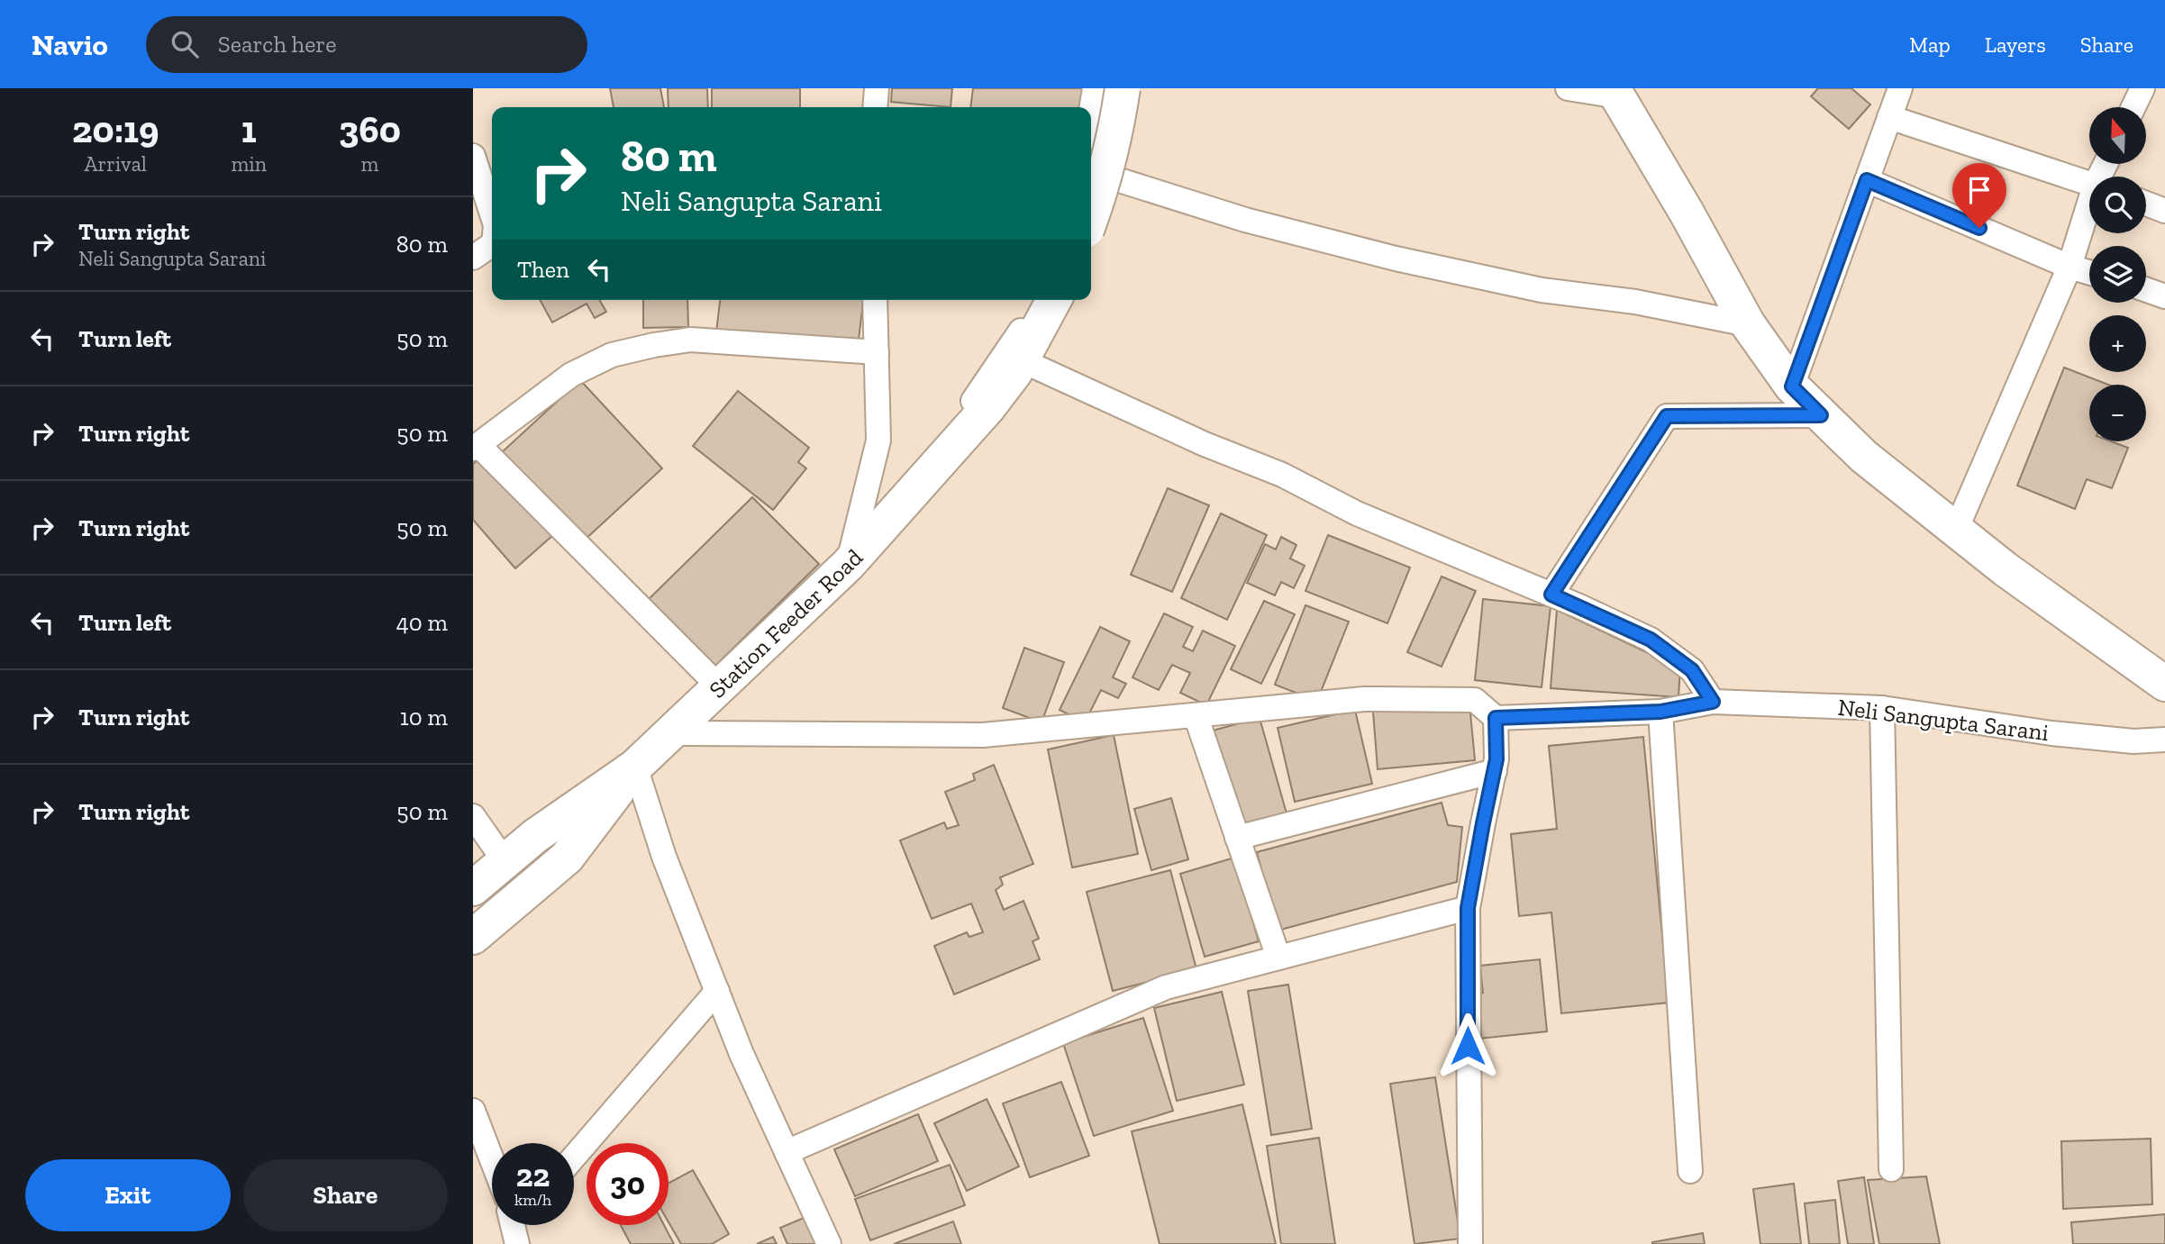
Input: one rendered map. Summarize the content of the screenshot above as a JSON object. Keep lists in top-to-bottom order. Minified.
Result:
{"streets":{"street":["Station Feeder Road","Neli Sangupta Sarani"]},"north":"top","page":{"header":"Navio","search":"Search here","nav":["Map","Layers","Share"],"eta":["20:19","Arrival","1","min","360","m"],"map_buttons":["+","−"],"turn":["80 m","Neli Sangupta Sarani"],"list":[{"name":"Turn right","note":"Neli Sangupta Sarani","value":"80 m"},{"name":"Turn left","value":"50 m"},{"name":"Turn right","value":"50 m"},{"name":"Turn right","value":"50 m"},{"name":"Turn left","value":"40 m"},{"name":"Turn right","value":"10 m"},{"name":"Turn right","value":"50 m"}],"then":"Then","speed":"22 km/h","limit":"30","buttons":["Exit","Share"]}}
